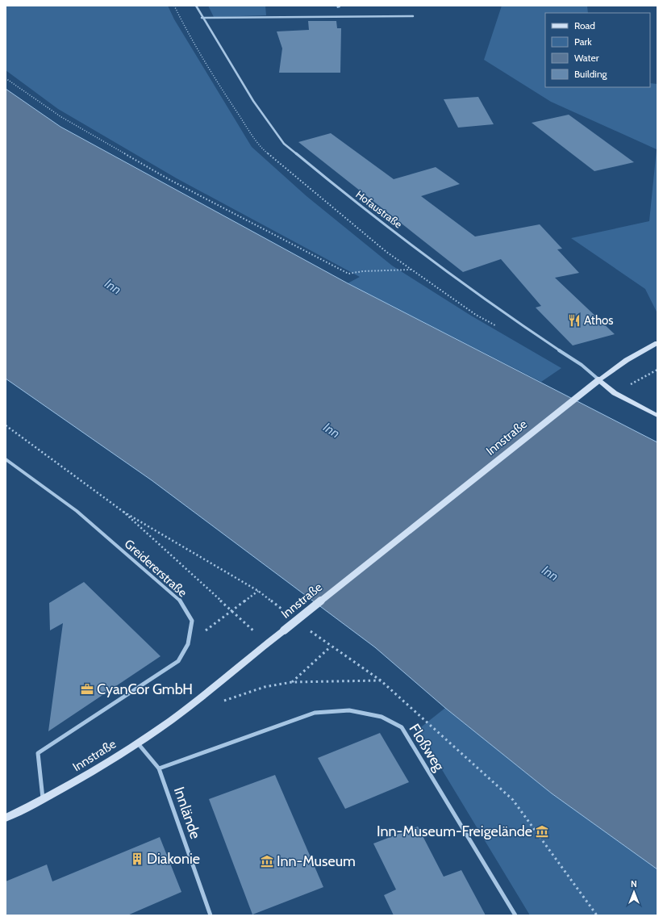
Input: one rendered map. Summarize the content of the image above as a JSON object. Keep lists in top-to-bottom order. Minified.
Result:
{"streets":{"main road":["Innstraße"],"street":["Hofaustraße","Greidererstraße","Floßweg","Innlände"]},"crossings":[["Hofaustraße","Innstraße"],["Innstraße","Greidererstraße"],["Innstraße","Innlände"],["Floßweg","Innlände"]],"water":["Inn"],"places":{"restaurant":["Athos"],"office":["CyanCor GmbH"],"museum":["Inn-Museum-Freigelände","Inn-Museum"],"building":["Diakonie"]},"legend":["Road","Park","Water","Building"],"north":"top"}
